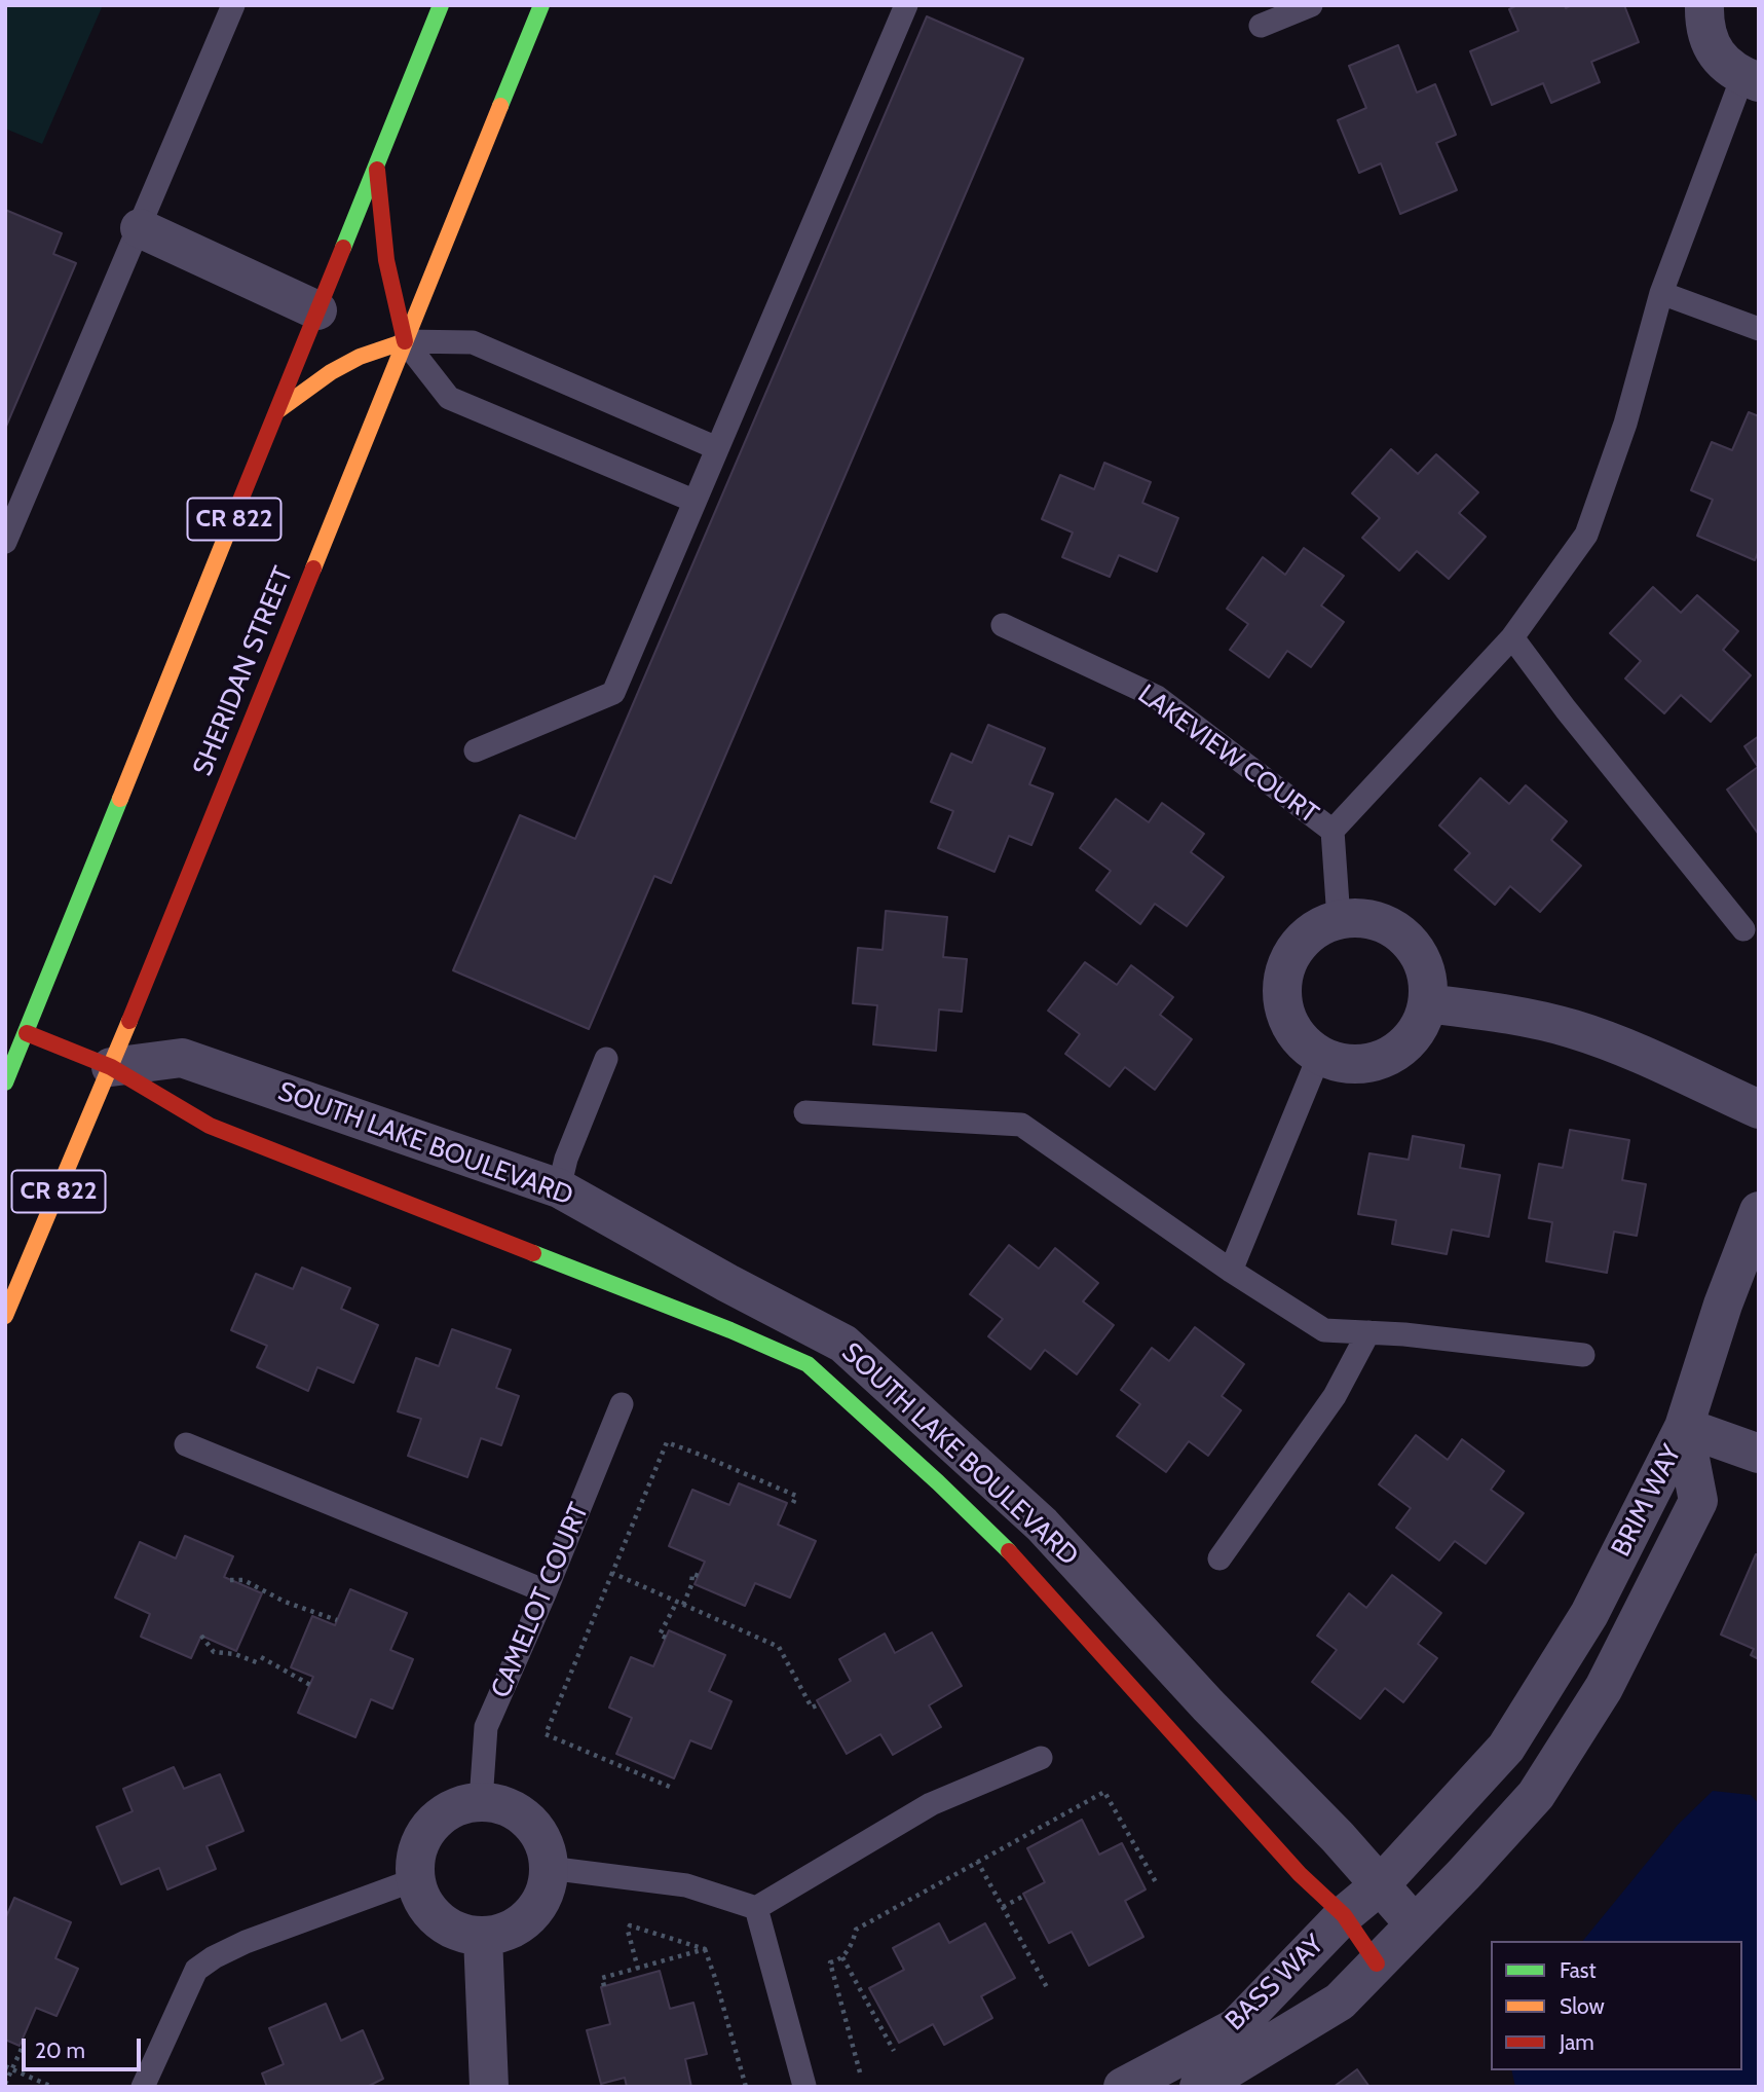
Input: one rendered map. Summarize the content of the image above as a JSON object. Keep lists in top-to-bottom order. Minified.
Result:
{"streets":{"main road":["CR 822","SHERIDAN STREET","SOUTH LAKE BOULEVARD"],"street":["BRIM WAY","BASS WAY"],"lane":["LAKEVIEW COURT","CAMELOT COURT"]},"crossings":[["CR 822","SOUTH LAKE BOULEVARD"],["SHERIDAN STREET","SOUTH LAKE BOULEVARD"],["SOUTH LAKE BOULEVARD","BRIM WAY"],["SOUTH LAKE BOULEVARD","BASS WAY"],["BRIM WAY","BASS WAY"]],"legend":["Fast","Slow","Jam"],"scale_bar":"20 m"}
